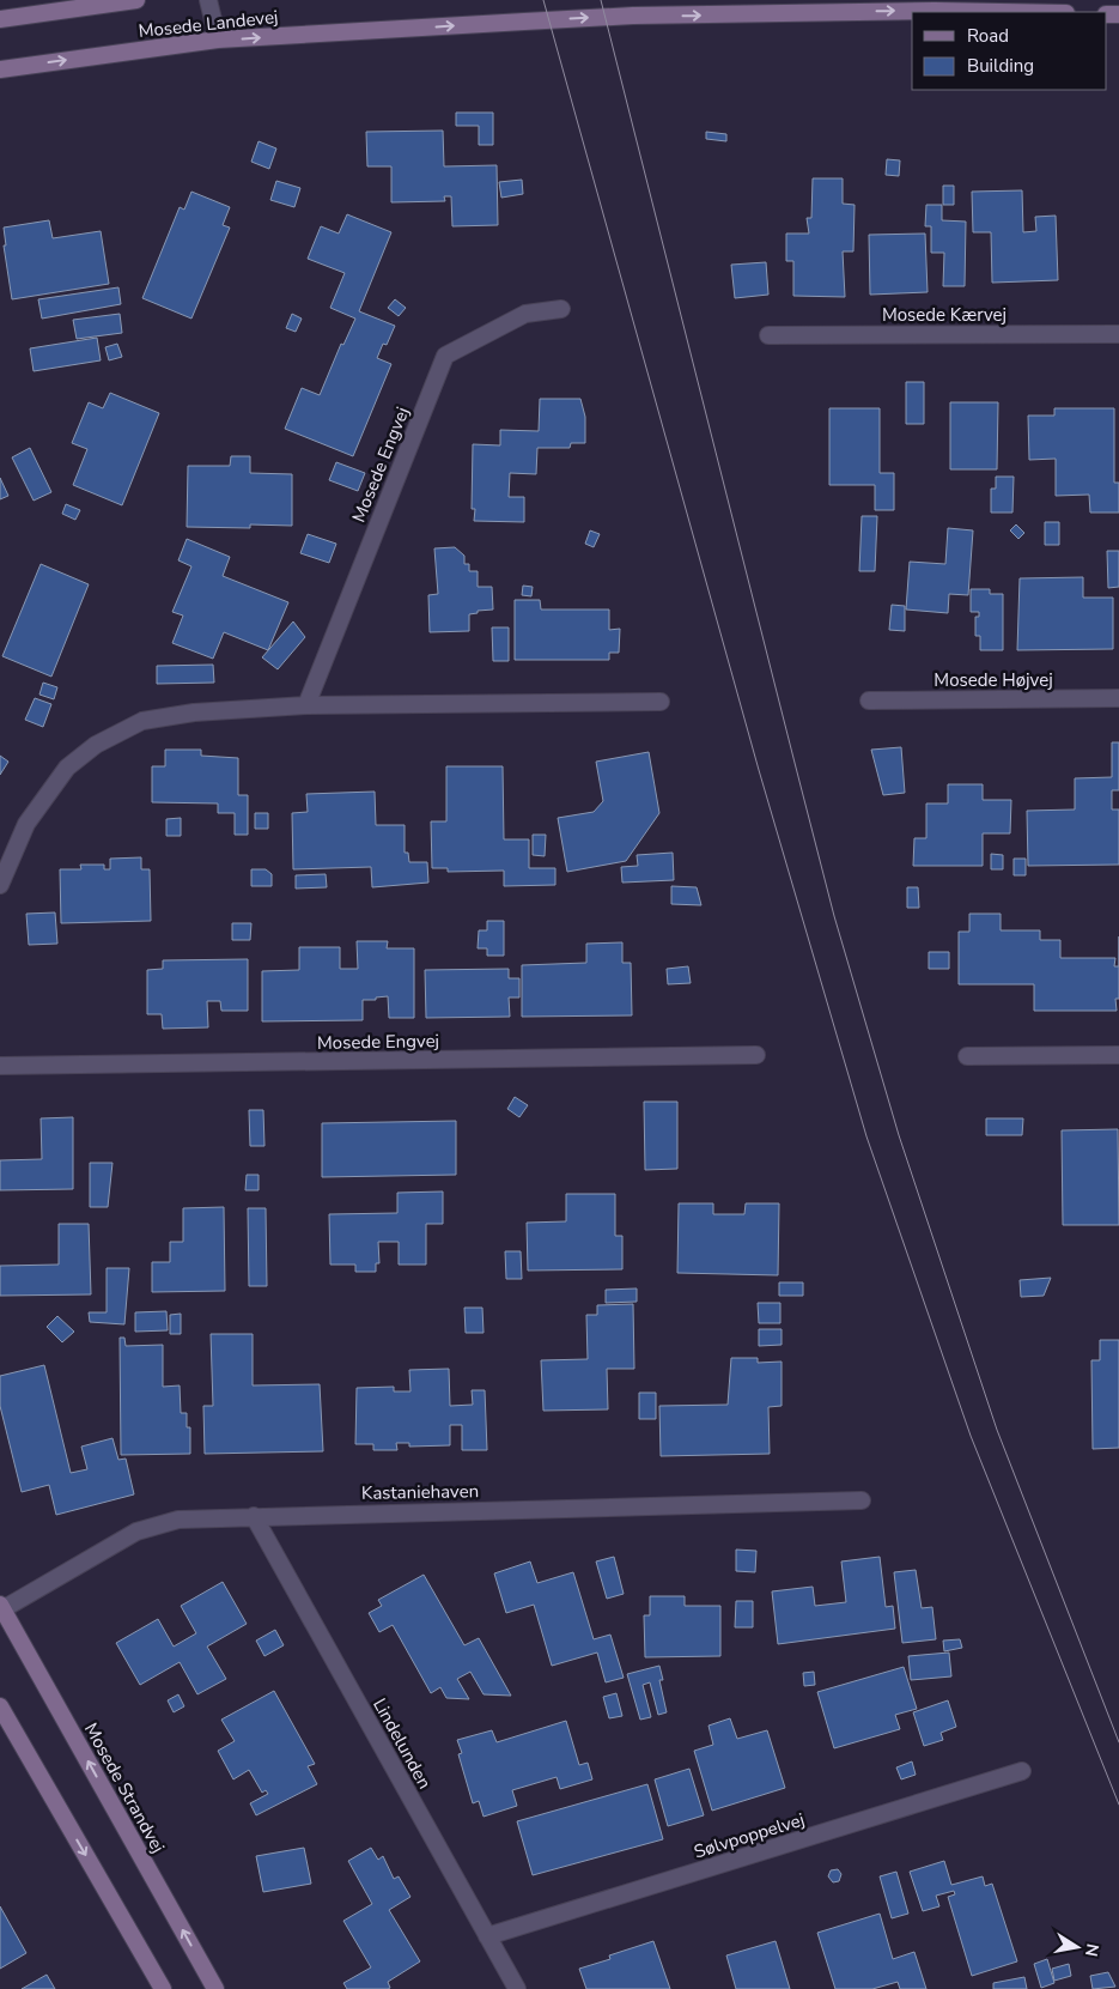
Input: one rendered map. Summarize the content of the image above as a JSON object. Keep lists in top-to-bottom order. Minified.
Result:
{"streets":{"main road":["Mosede Landevej","Mosede Strandvej"],"street":["Mosede Kærvej","Mosede Engvej","Mosede Højvej","Kastaniehaven","Lindelunden","Sølvpoppelvej"]},"crossings":[["Kastaniehaven","Lindelunden"],["Kastaniehaven","Mosede Strandvej"],["Lindelunden","Sølvpoppelvej"]],"one_way":["Mosede Landevej"],"legend":["Road","Building"],"north":"right"}
